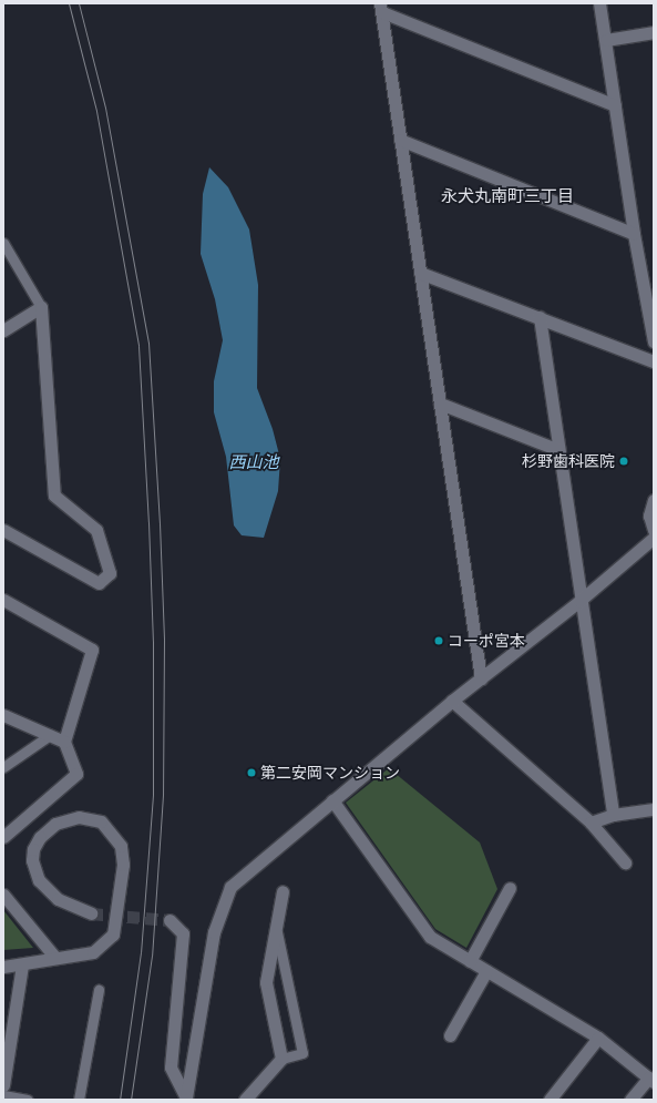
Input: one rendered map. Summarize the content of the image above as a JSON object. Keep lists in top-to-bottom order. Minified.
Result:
{"districts":["永犬丸南町三丁目"],"water":["西山池"],"places":["杉野歯科医院","コーポ宮本","第二安岡マンション"]}
